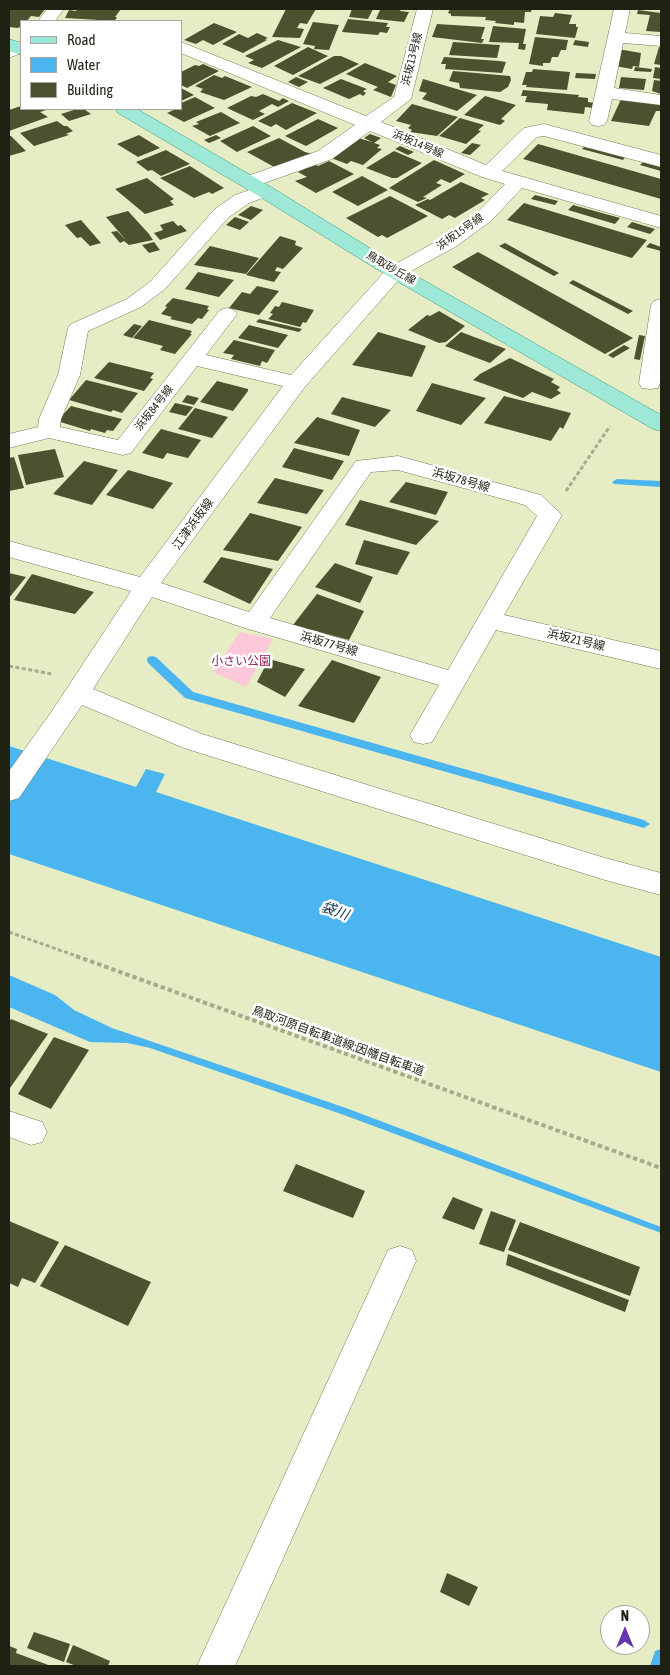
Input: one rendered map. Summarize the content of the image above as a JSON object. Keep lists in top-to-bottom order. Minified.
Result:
{"streets":{"main road":["鳥取砂丘線"],"street":["浜坂13号線","浜坂14号線","浜坂15号線","浜坂84号線","浜坂78号線","江津浜坂線","浜坂21号線","浜坂77号線"],"path":["鳥取河原自転車道線;因幡自転車道"]},"crossings":[["浜坂13号線","浜坂14号線"],["浜坂13号線","鳥取砂丘線"],["浜坂13号線","浜坂84号線"],["浜坂14号線","浜坂15号線"],["浜坂15号線","鳥取砂丘線"],["浜坂15号線","江津浜坂線"],["鳥取砂丘線","江津浜坂線"],["浜坂78号線","浜坂77号線"],["江津浜坂線","浜坂77号線"]],"water":["袋川"],"parks":["小さい公園"],"legend":["Road","Water","Building"],"north":"top"}
